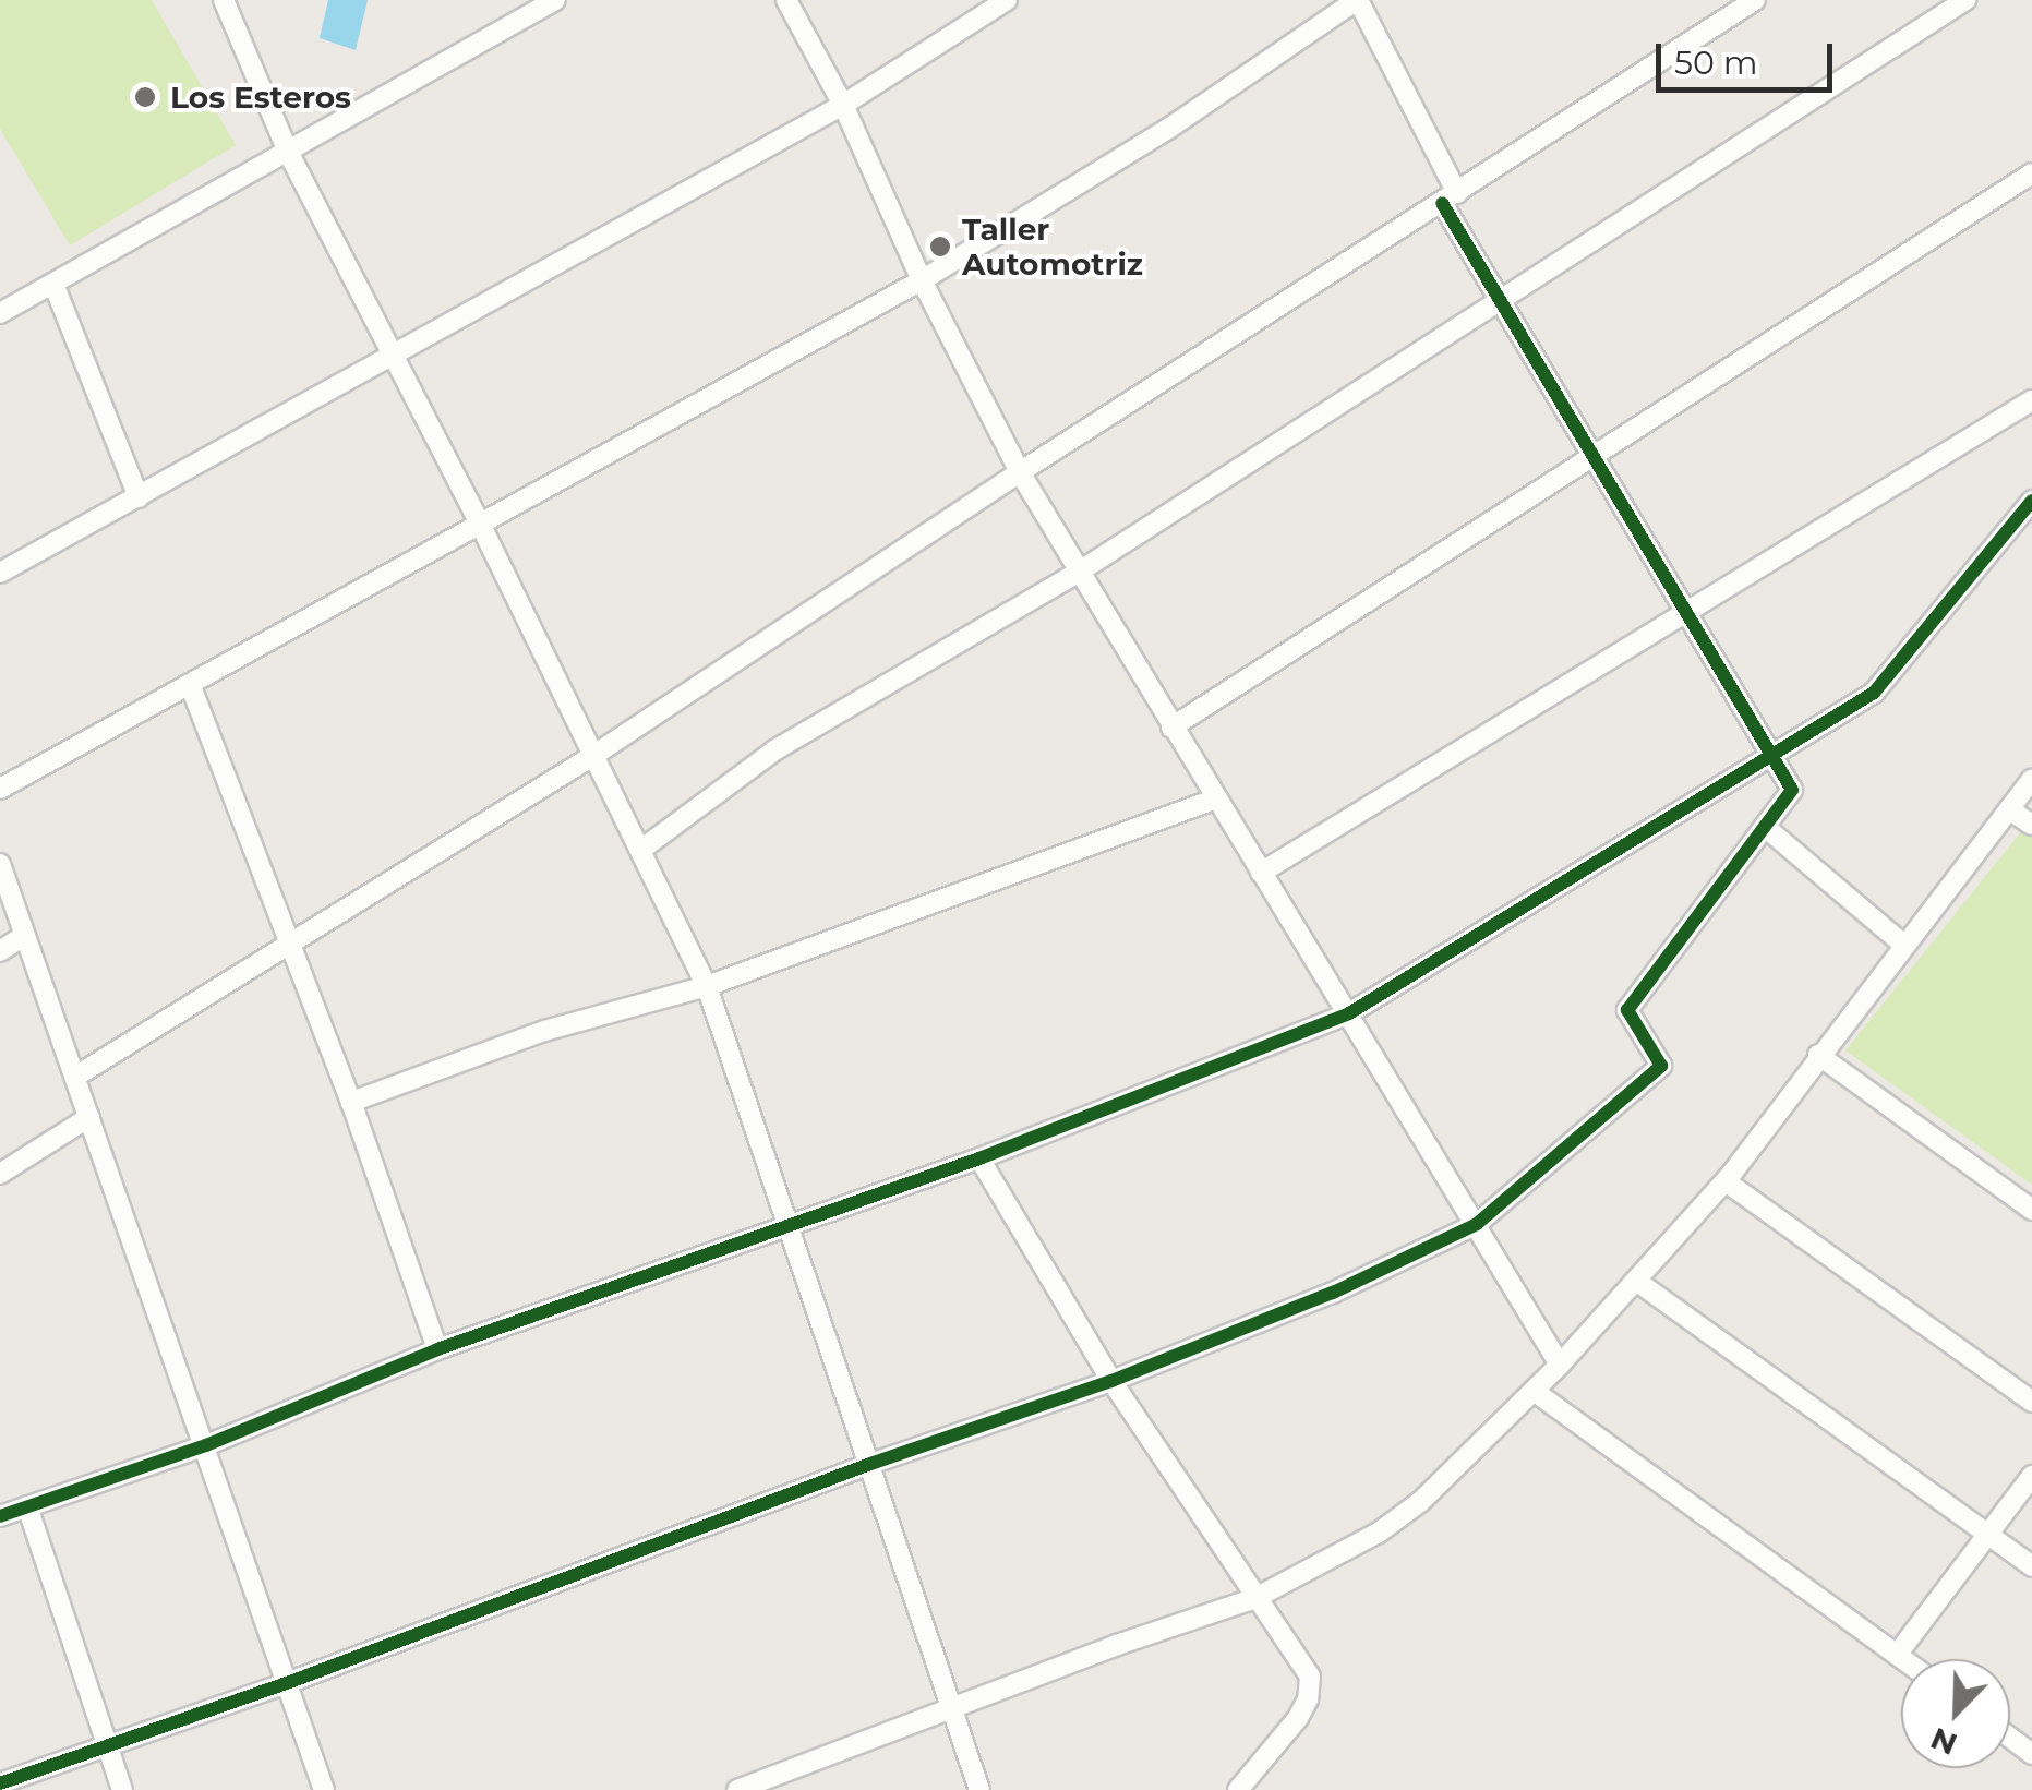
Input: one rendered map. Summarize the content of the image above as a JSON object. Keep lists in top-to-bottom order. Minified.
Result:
{"places":["Los Esteros","Taller Automotriz"],"scale_bar":"50 m","north":"bottom left"}
